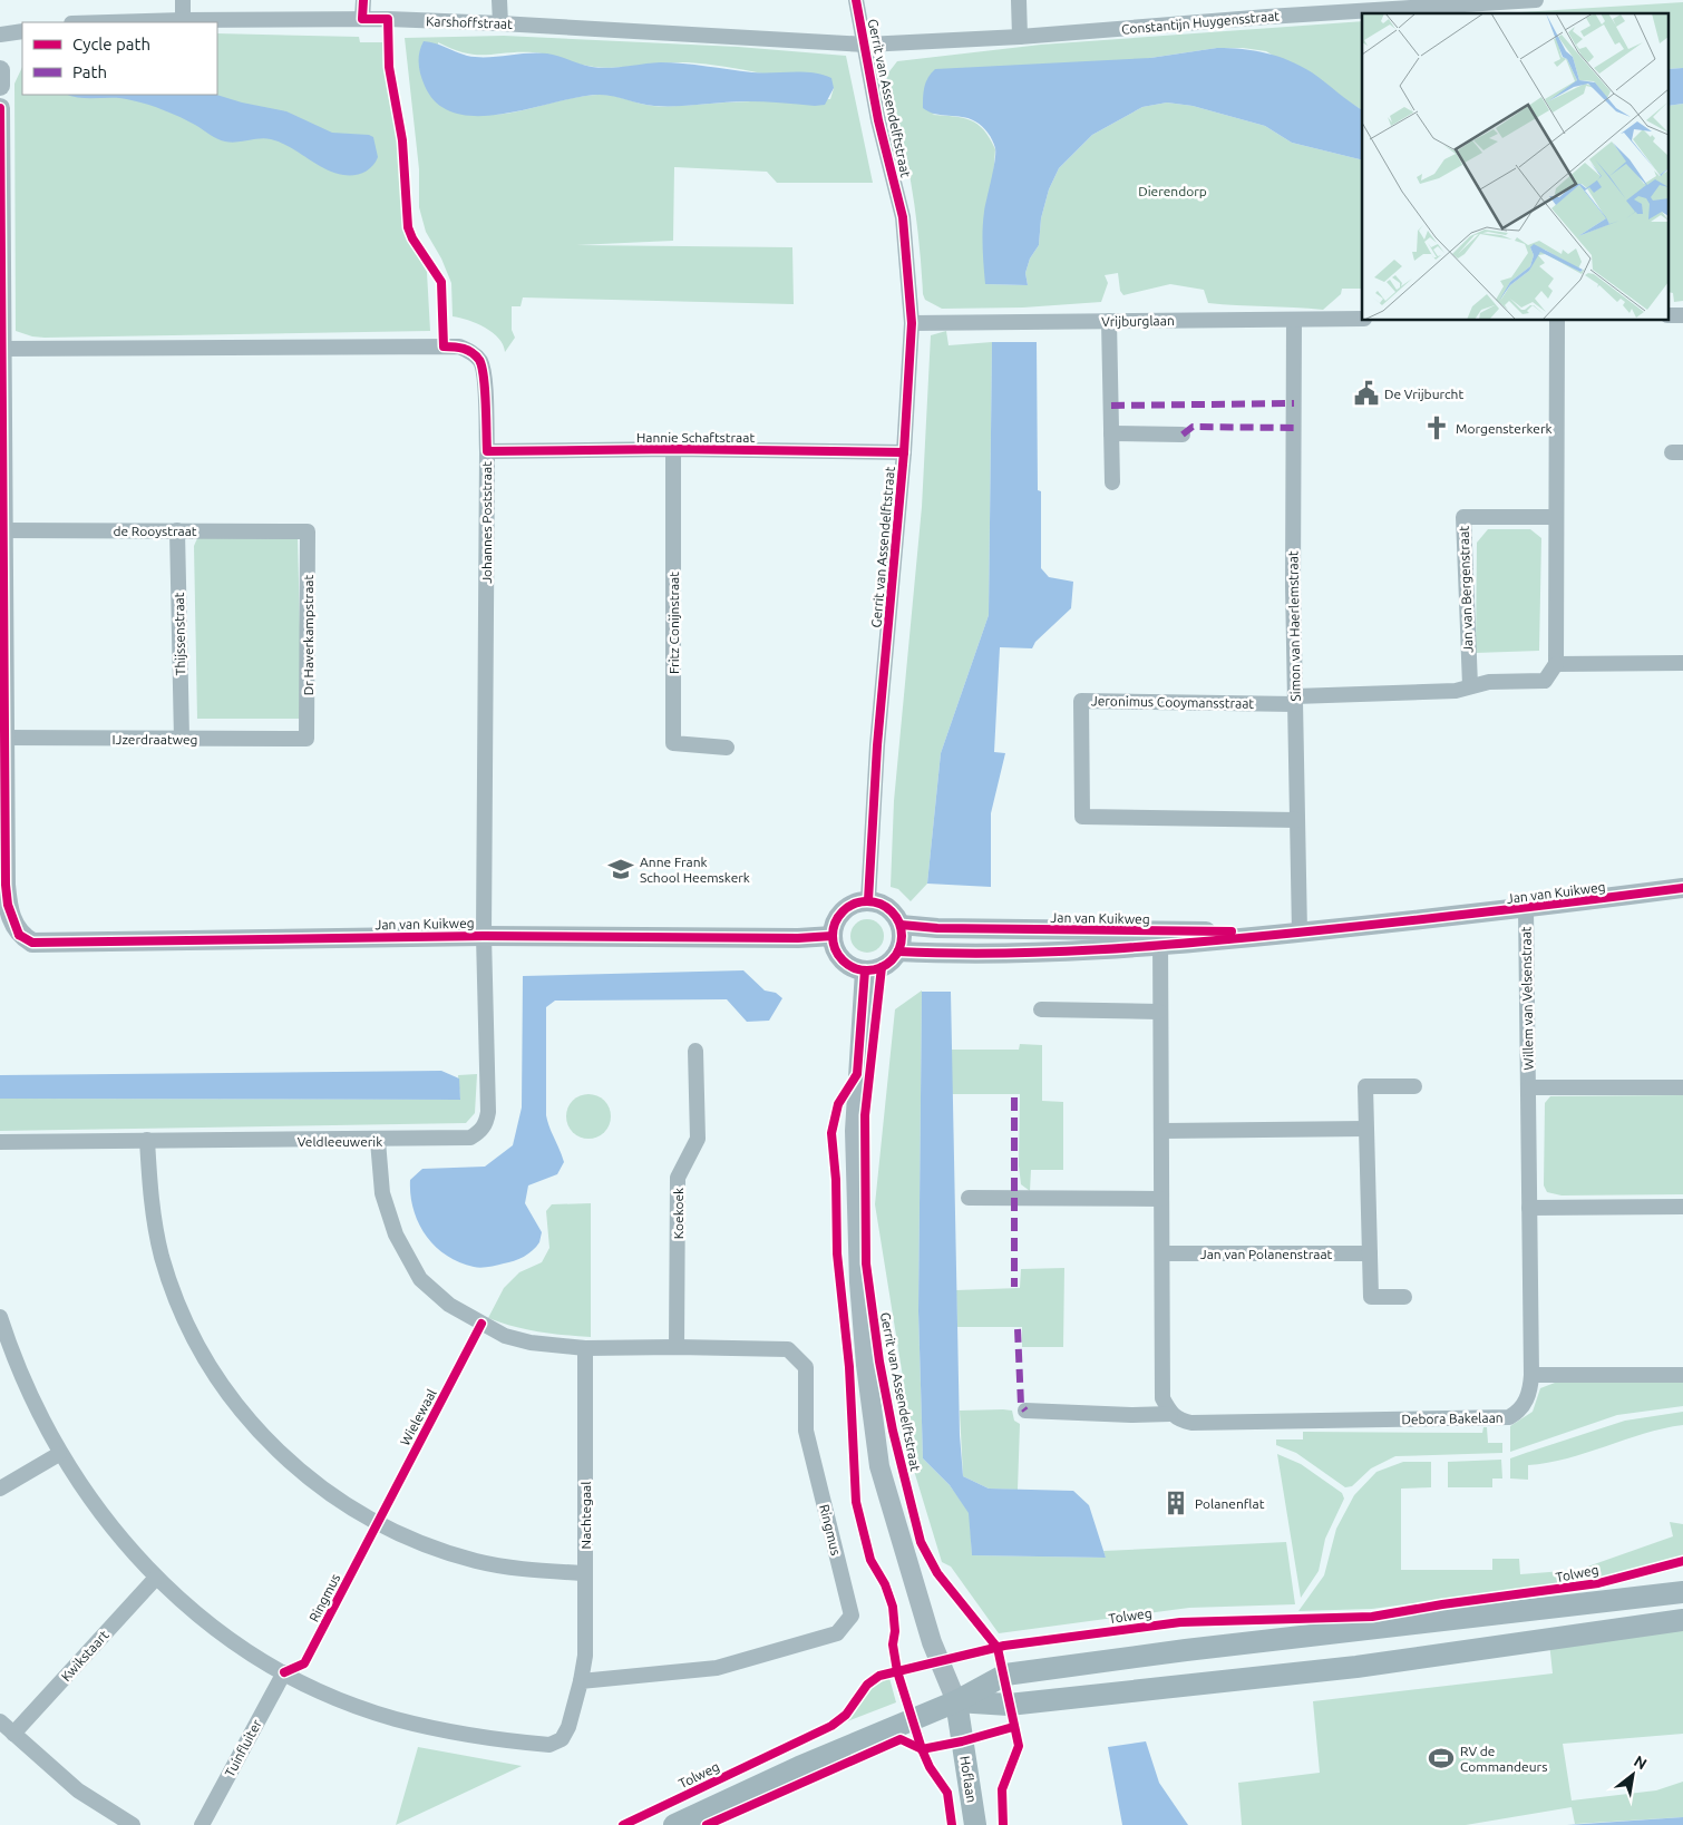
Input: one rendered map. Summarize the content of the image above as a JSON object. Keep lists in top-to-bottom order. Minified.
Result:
{"streets":{"main road":["Hoflaan"],"street":["Karshoffstraat","Constantijn Huygensstraat","Gerrit van Assendelftstraat","Vrijburglaan","Hannie Schaftstraat","Johannes Poststraat","de Rooystraat","Jan van Bergenstraat","Fritz Conijnstraat","Simon van Haerlemstraat","Thijssenstraat","Dr Haverkampstraat","Jeronimus Cooymansstraat","IJzerdraatweg","Jan van Kuikweg","Willem van Velsenstraat","Veldleeuwerik","Koekoek","Jan van Polanenstraat","Debora Bakelaan","Nachtegaal","Ringmus","Kwikstaart","Tuinfluiter"],"cycle path":["Wielewaal","Tolweg"]},"crossings":[["Karshoffstraat","Constantijn Huygensstraat"],["Karshoffstraat","Gerrit van Assendelftstraat"],["Constantijn Huygensstraat","Gerrit van Assendelftstraat"],["Gerrit van Assendelftstraat","Vrijburglaan"],["Gerrit van Assendelftstraat","Hannie Schaftstraat"],["Gerrit van Assendelftstraat","Jan van Kuikweg"],["Gerrit van Assendelftstraat","Hoflaan"],["Vrijburglaan","Simon van Haerlemstraat"],["Hannie Schaftstraat","Johannes Poststraat"],["Hannie Schaftstraat","Fritz Conijnstraat"],["Johannes Poststraat","Jan van Kuikweg"],["Johannes Poststraat","Veldleeuwerik"],["de Rooystraat","Thijssenstraat"],["de Rooystraat","Dr Haverkampstraat"],["Simon van Haerlemstraat","Jeronimus Cooymansstraat"],["Simon van Haerlemstraat","Jan van Kuikweg"],["Thijssenstraat","IJzerdraatweg"],["Dr Haverkampstraat","IJzerdraatweg"],["IJzerdraatweg","Jan van Kuikweg"],["Jan van Kuikweg","Willem van Velsenstraat"],["Jan van Kuikweg","Veldleeuwerik"],["Willem van Velsenstraat","Debora Bakelaan"],["Veldleeuwerik","Ringmus"],["Koekoek","Ringmus"],["Nachtegaal","Ringmus"]],"parks":["Dierendorp"],"places":{"public building":["De Vrijburcht"],"church":["Morgensterkerk"],"school or university":["Anne Frank School Heemskerk"],"building":["Polanenflat"],"sports":["RV de Commandeurs"]},"legend":["Cycle path","Path"],"north":"top right"}
